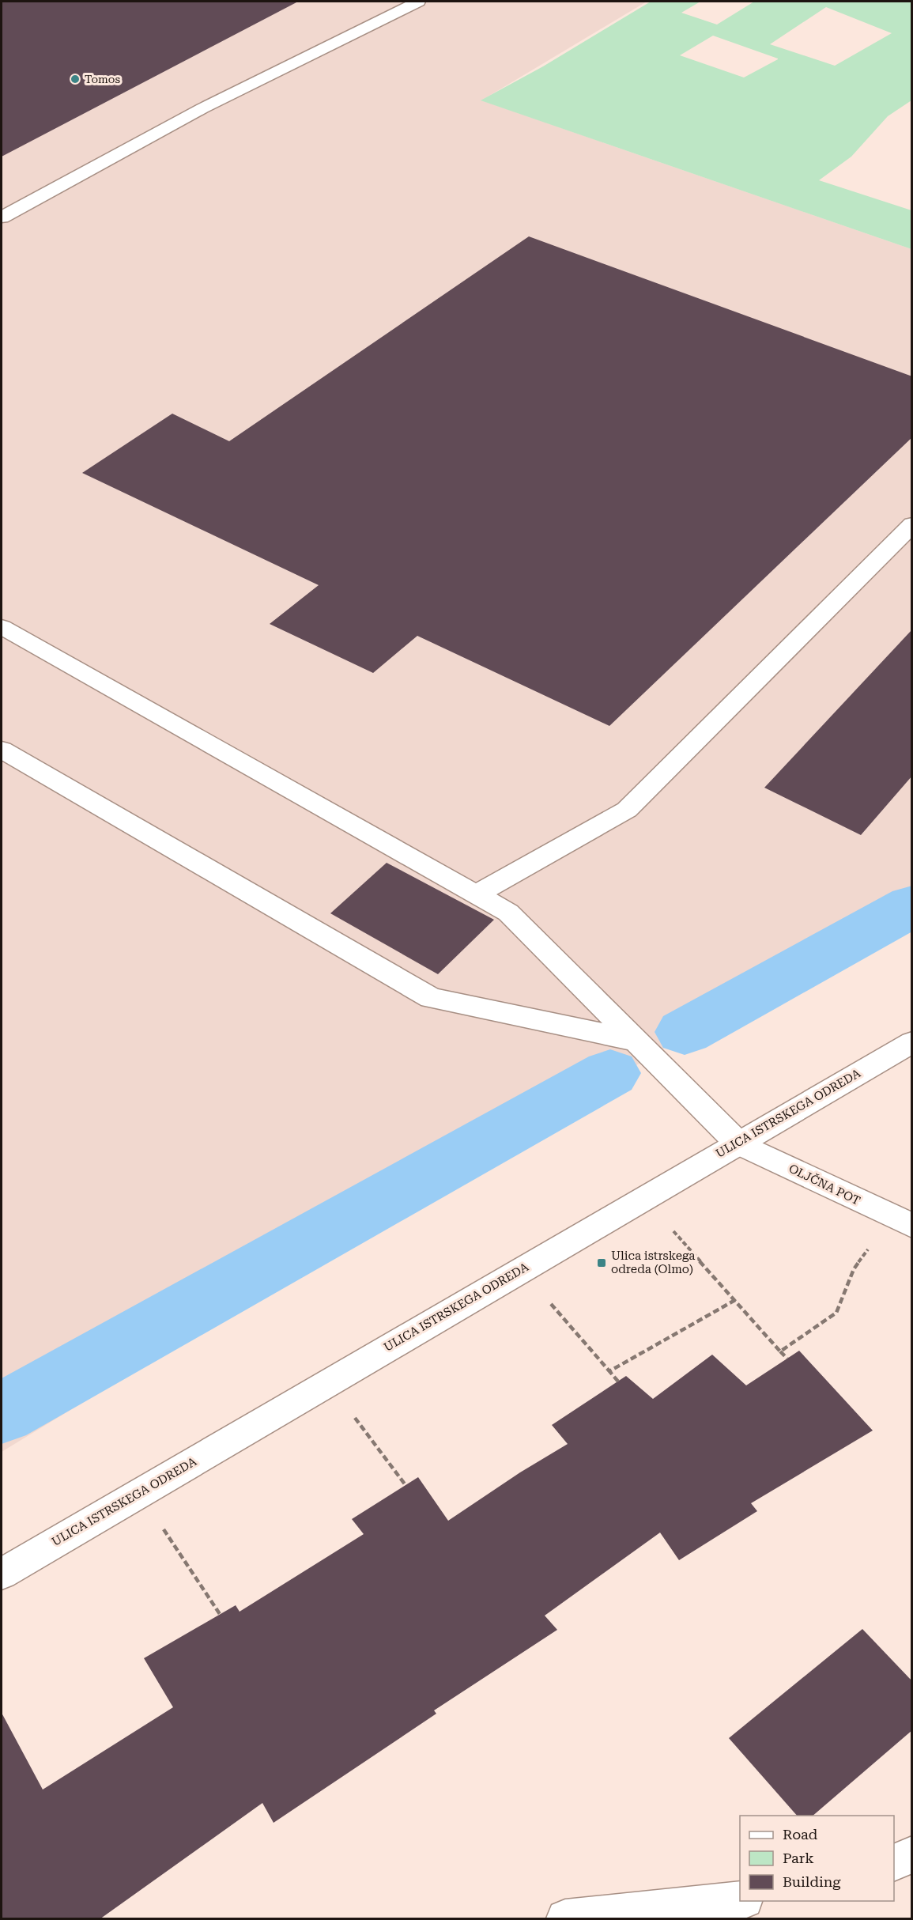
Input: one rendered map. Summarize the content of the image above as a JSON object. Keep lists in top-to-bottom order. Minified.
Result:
{"streets":{"street":["ULICA ISTRSKEGA ODREDA","OLJČNA POT"]},"crossings":[["ULICA ISTRSKEGA ODREDA","OLJČNA POT"]],"places":{"other":["Tomos"],"transit":["Ulica istrskega odreda (Olmo)"]},"legend":["Road","Park","Building"]}
